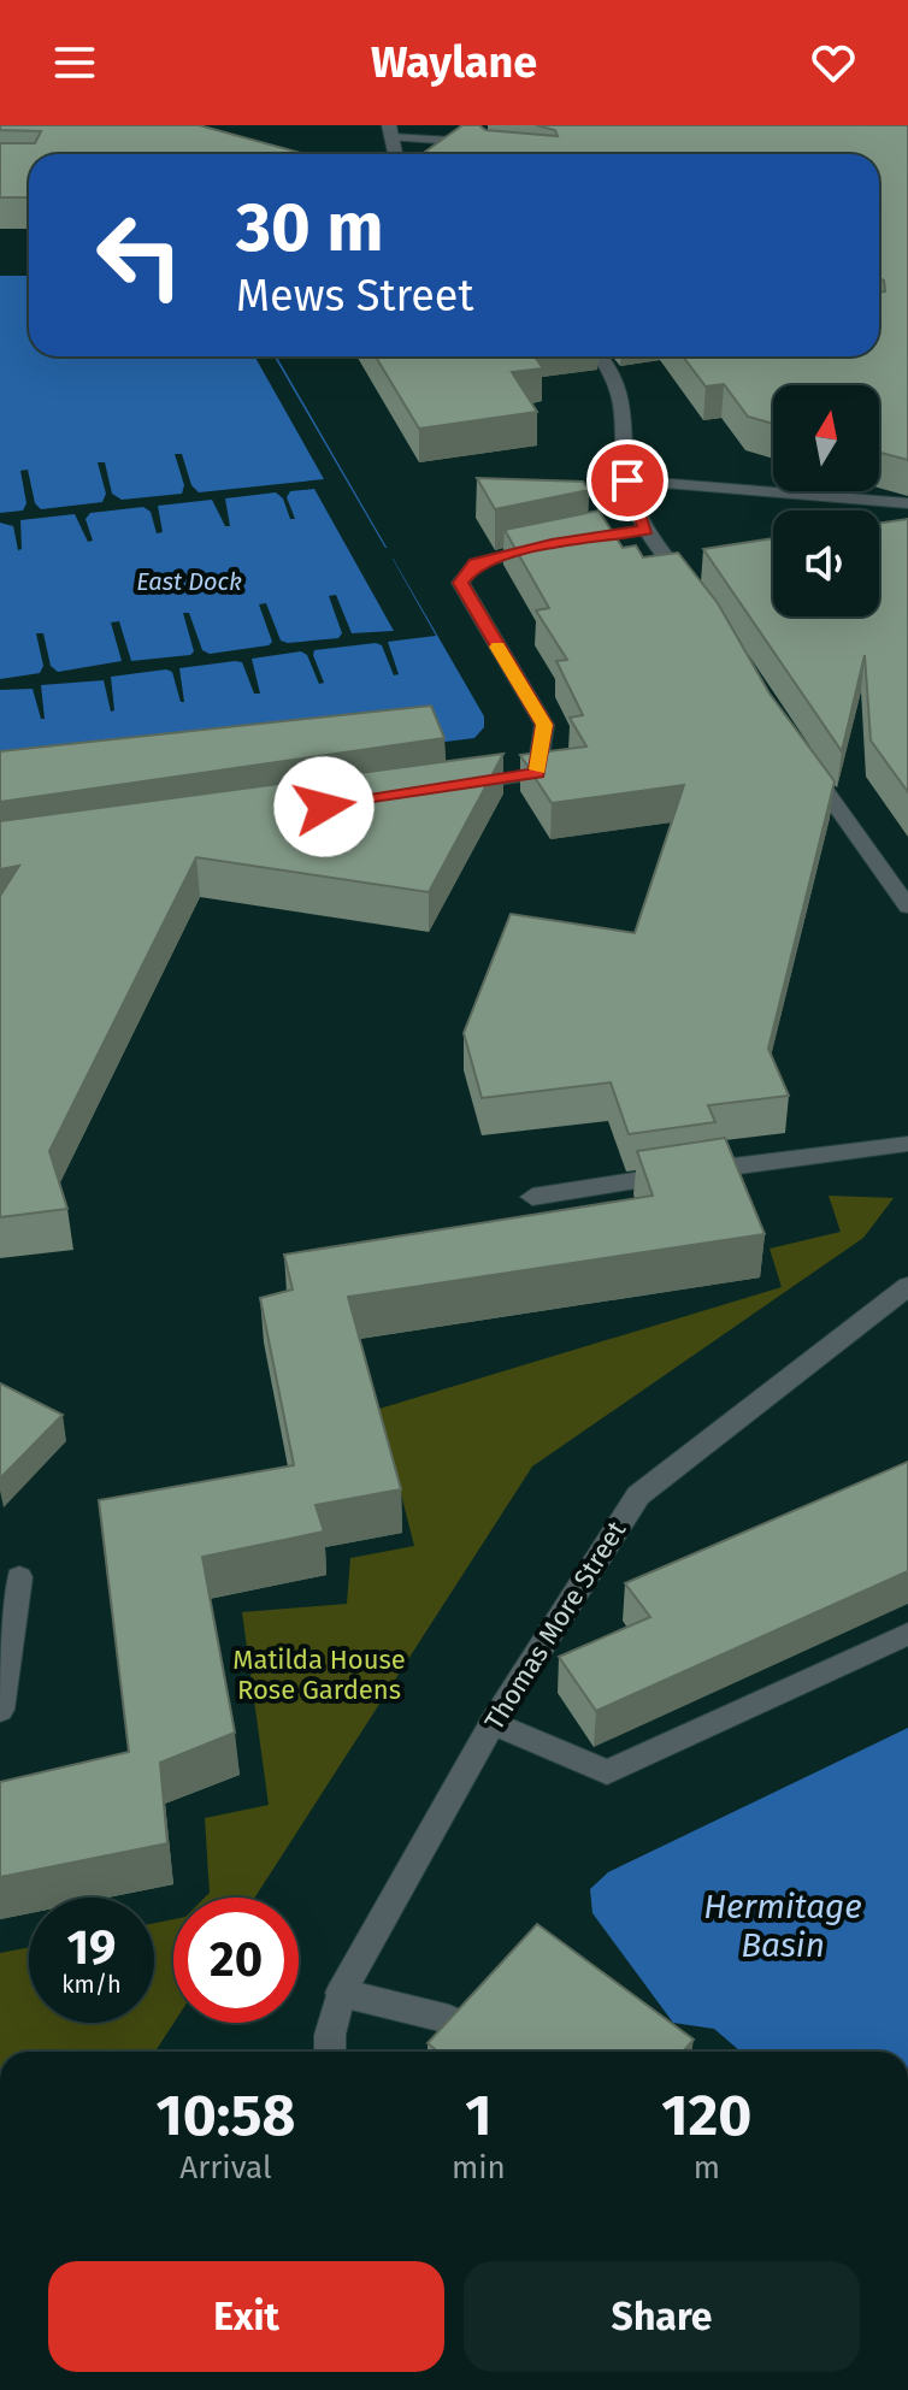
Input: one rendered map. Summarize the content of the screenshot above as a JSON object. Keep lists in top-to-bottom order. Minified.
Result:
{"streets":{"street":["Thomas More Street"]},"water":["East Dock","Hermitage Basin"],"parks":["Matilda House Rose Gardens"],"north":"top","page":{"header":"Waylane","turn":["30 m","Mews Street"],"speed":"19 km/h","limit":"20","eta":["10:58","Arrival","1","min","120","m"],"buttons":["Exit","Share"]}}
